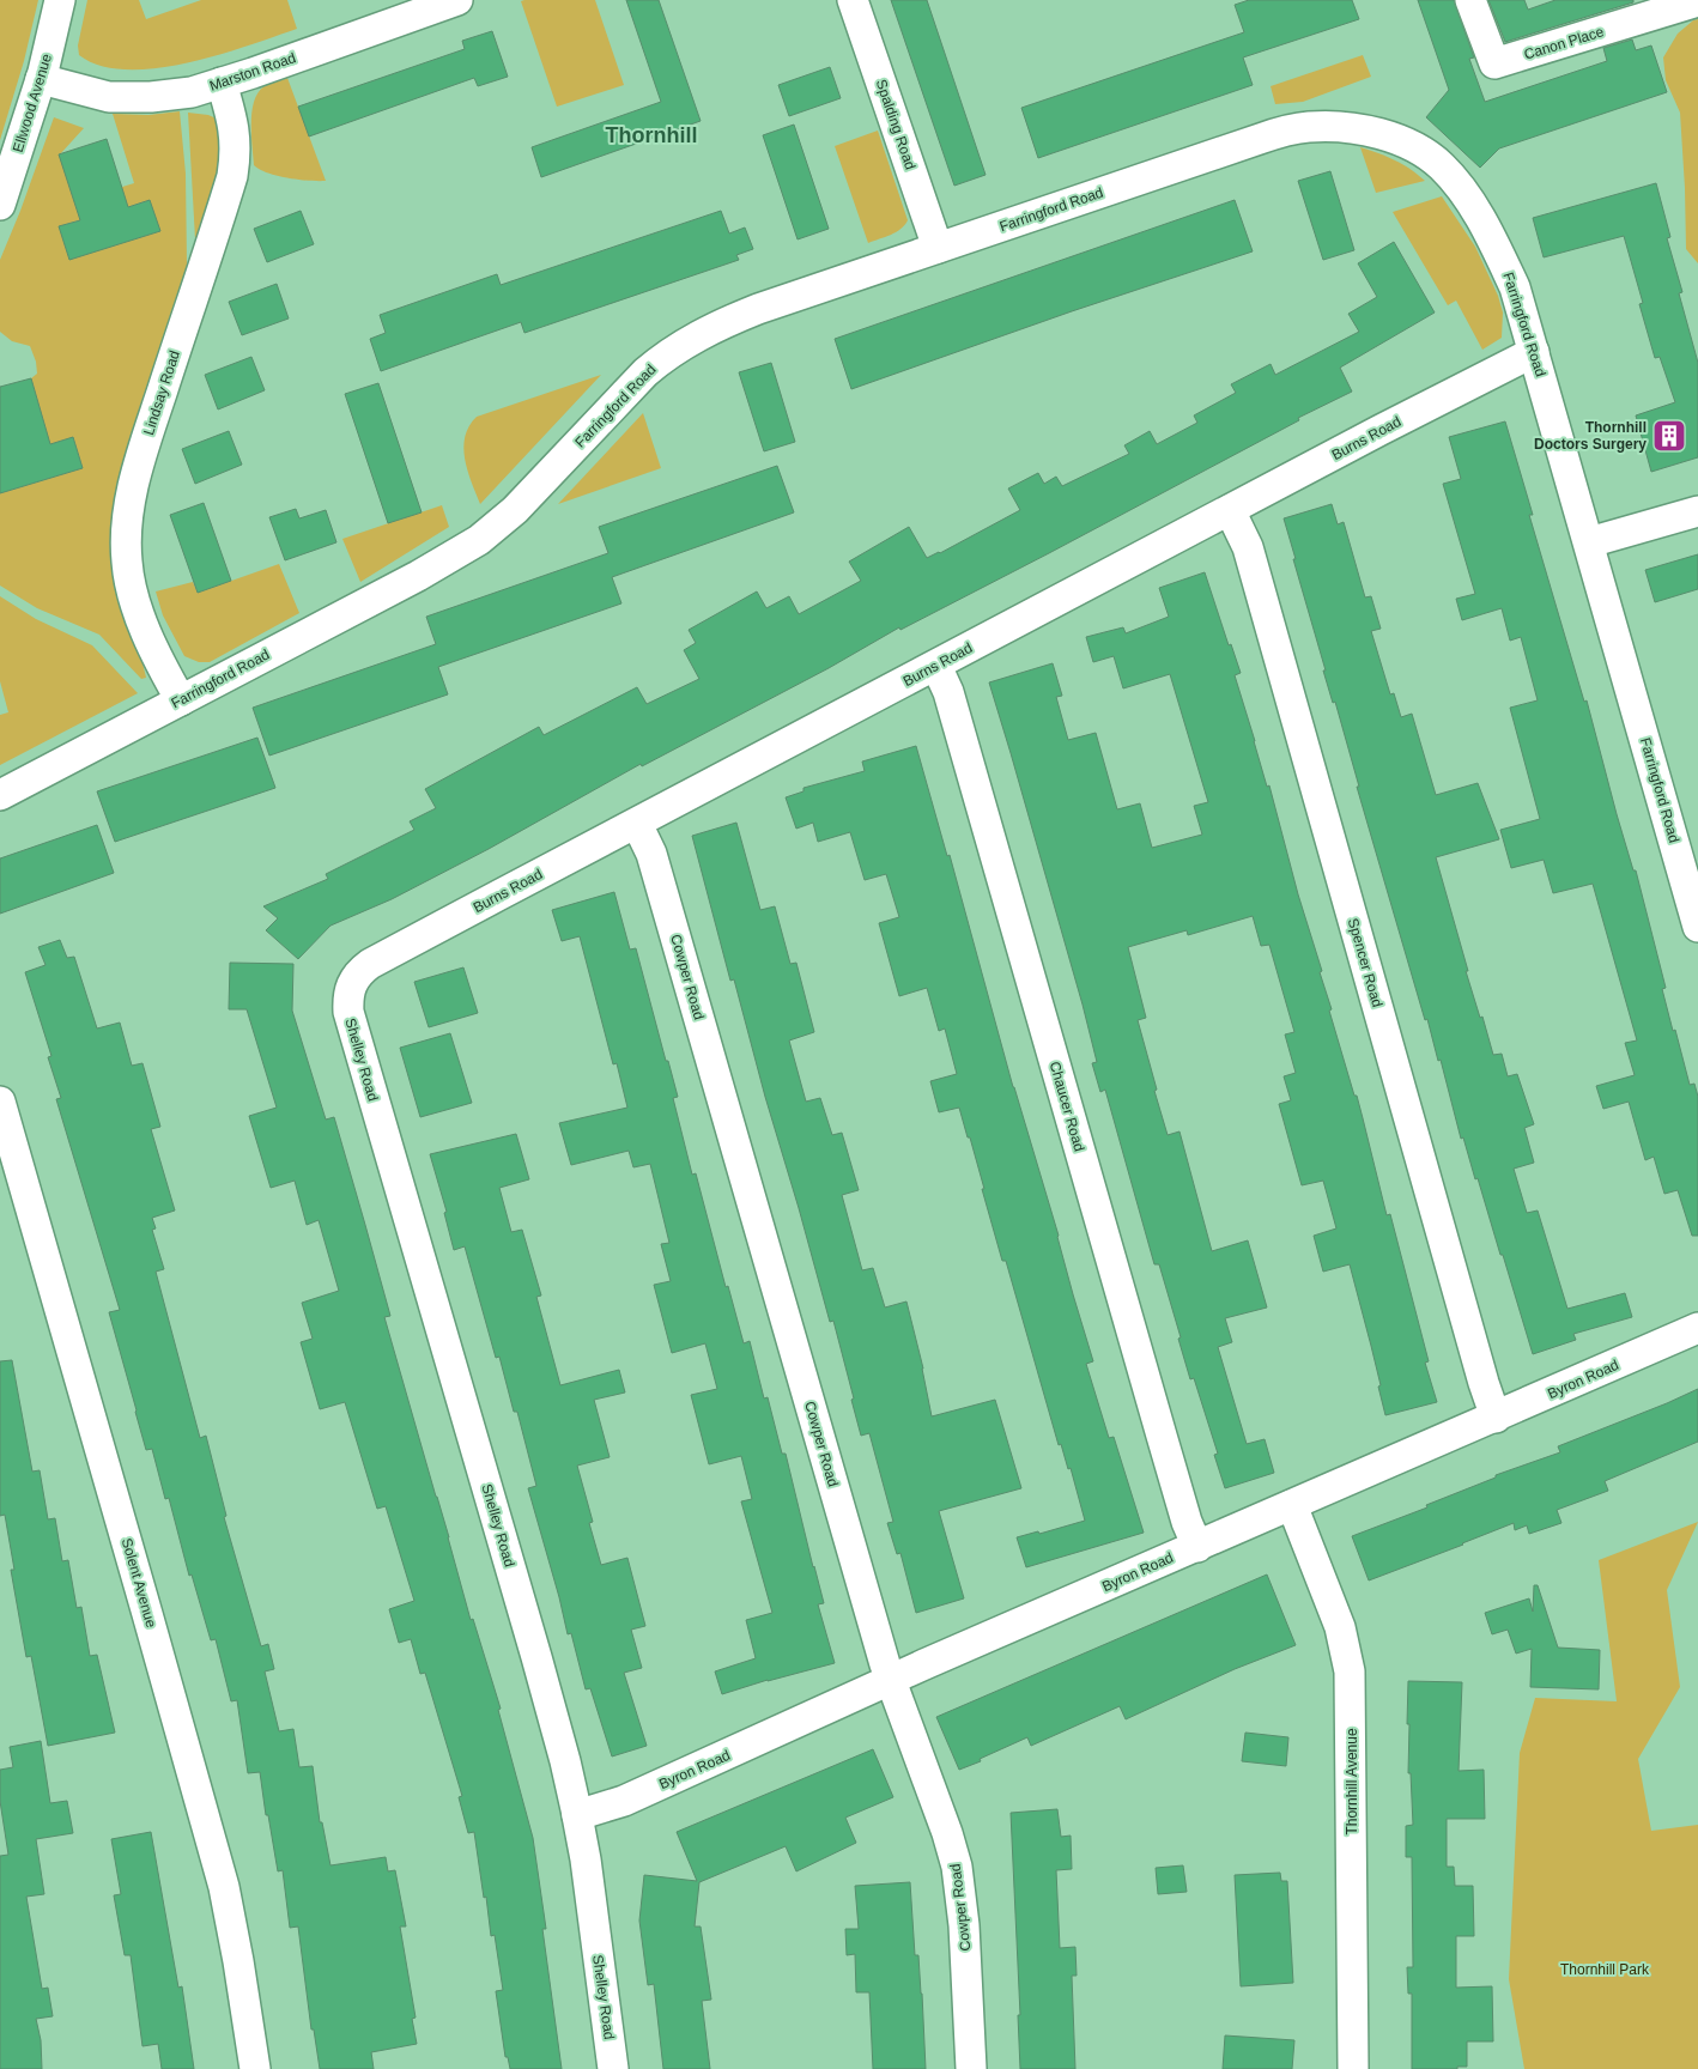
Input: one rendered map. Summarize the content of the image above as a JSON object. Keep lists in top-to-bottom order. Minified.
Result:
{"streets":{"street":["Canon Place","Marston Road","Ellwood Avenue","Spalding Road","Farringford Road","Lindsay Road","Burns Road","Spencer Road","Cowper Road","Shelley Road","Chaucer Road","Byron Road","Solent Avenue","Thornhill Avenue"]},"crossings":[["Marston Road","Ellwood Avenue"],["Marston Road","Lindsay Road"],["Spalding Road","Farringford Road"],["Farringford Road","Lindsay Road"],["Farringford Road","Burns Road"],["Burns Road","Spencer Road"],["Burns Road","Cowper Road"],["Burns Road","Shelley Road"],["Burns Road","Chaucer Road"],["Spencer Road","Byron Road"],["Cowper Road","Byron Road"],["Shelley Road","Byron Road"],["Chaucer Road","Byron Road"],["Byron Road","Thornhill Avenue"]],"districts":["Thornhill"],"parks":["Thornhill Park"],"places":{"building":["Thornhill Doctors Surgery"]}}
